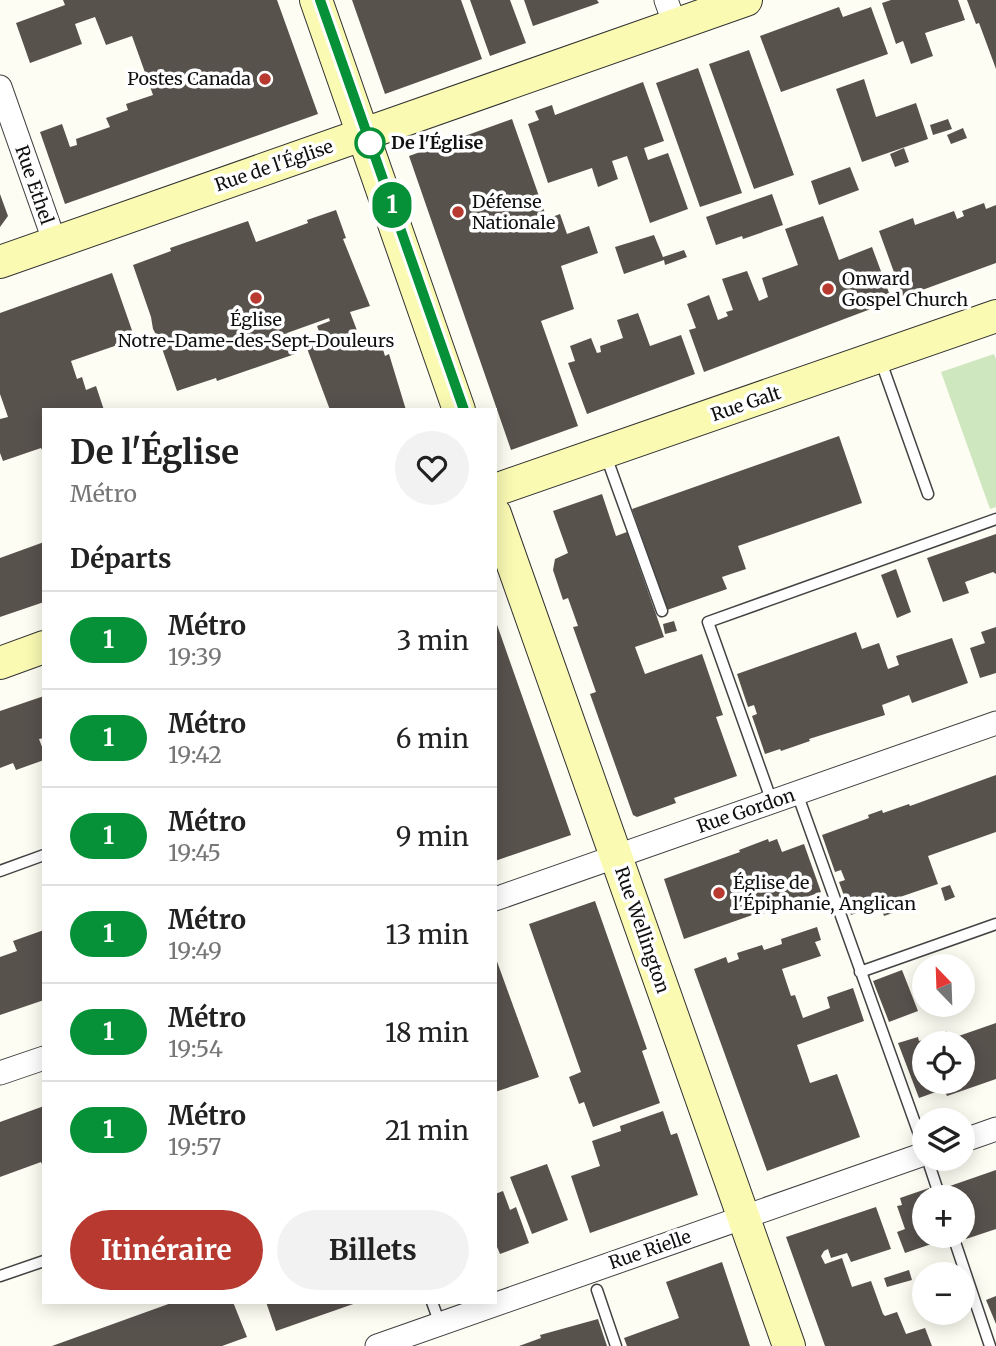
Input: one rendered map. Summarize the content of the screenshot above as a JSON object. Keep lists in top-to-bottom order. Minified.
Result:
{"streets":{"main road":["Rue de l'Église","Rue Galt","Rue Wellington"],"street":["Rue Ethel","Rue Gordon","Rue Rielle"]},"crossings":[["Rue de l'Église","Rue Ethel"],["Rue Gordon","Rue Wellington"],["Rue Wellington","Rue Rielle"]],"places":["Postes Canada","De l'Église","Défense Nationale","Onward Gospel Church","Église Notre-Dame-des-Sept-Douleurs","Église de l'Épiphanie, Anglican"],"lines":["metro line 1"],"north":"top left","page":{"on_map":"1","heading":[["De l'Église","Métro"],"Départs"],"list":[{"mark":"1","name":"Métro","note":"19:39","value":"3 min"},{"mark":"1","name":"Métro","note":"19:42","value":"6 min"},{"mark":"1","name":"Métro","note":"19:45","value":"9 min"},{"mark":"1","name":"Métro","note":"19:49","value":"13 min"},{"mark":"1","name":"Métro","note":"19:54","value":"18 min"},{"mark":"1","name":"Métro","note":"19:57","value":"21 min"}],"map_buttons":["+","−"],"buttons":["Itinéraire","Billets"]}}
